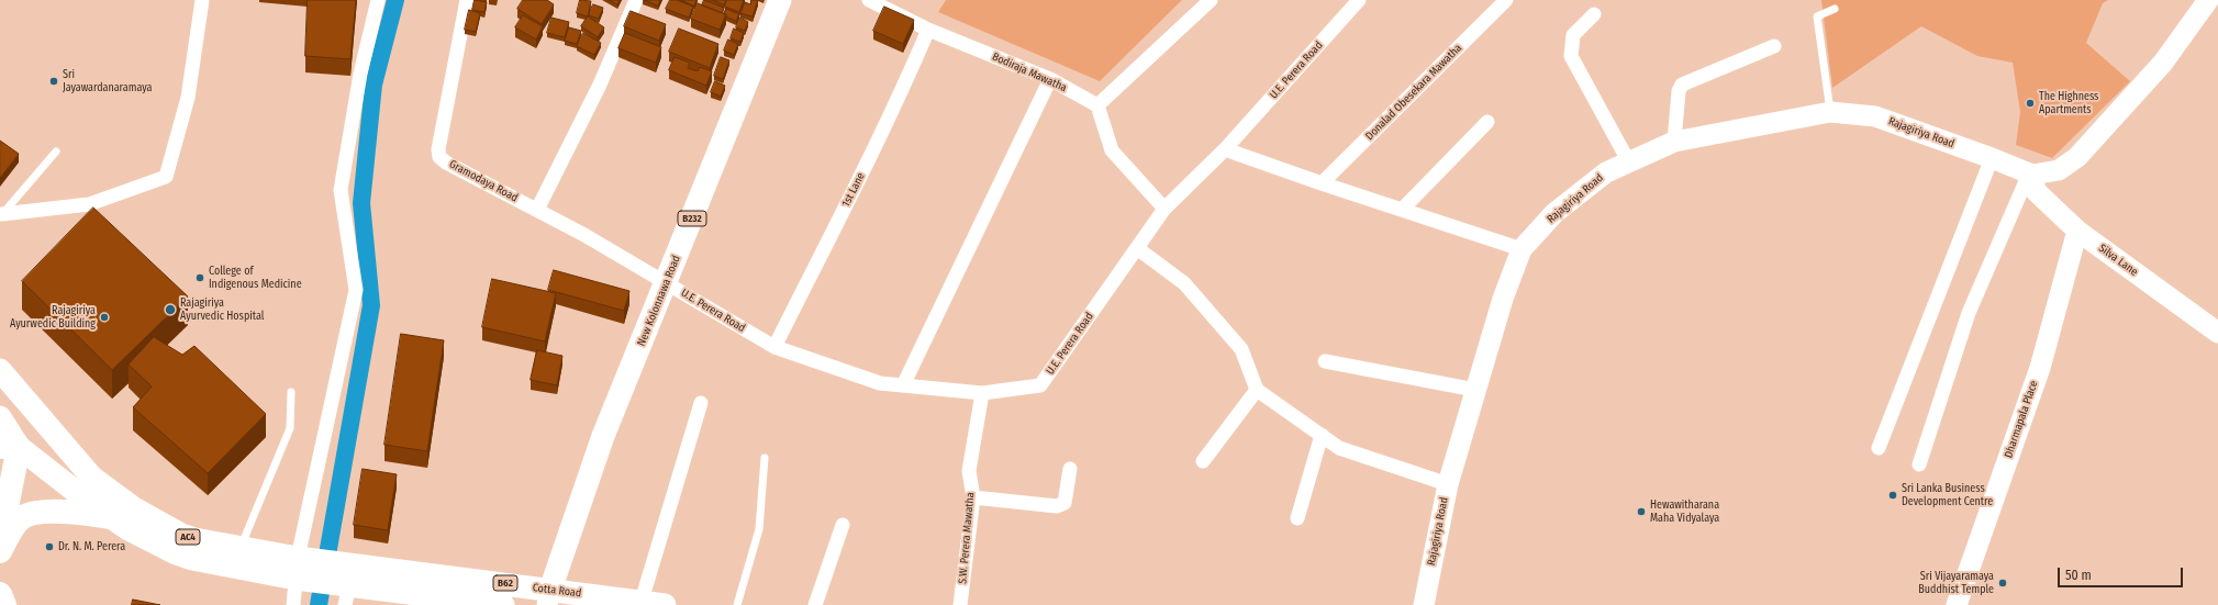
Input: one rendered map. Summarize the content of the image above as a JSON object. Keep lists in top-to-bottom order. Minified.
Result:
{"streets":{"main road":["B232","New Kolonnawa Road","AC4","B62","Cotta Road"],"street":["U.E. Perera Road","Bodiraja Mawatha","Donalad Obesekara Mawatha","Rajagiriya Road","Gramodaya Road","1st Lane","Silva Lane","Dharmapala Place","S.W. Perera Mawatha"]},"crossings":[["U.E. Perera Road","Gramodaya Road"],["U.E. Perera Road","1st Lane"],["U.E. Perera Road","New Kolonnawa Road"],["U.E. Perera Road","S.W. Perera Mawatha"],["Bodiraja Mawatha","1st Lane"],["Rajagiriya Road","Silva Lane"],["Gramodaya Road","New Kolonnawa Road"],["Silva Lane","Dharmapala Place"],["New Kolonnawa Road","Cotta Road"],["AC4","Cotta Road"]],"places":["Sri Jayawardanaramaya","The Highness Apartments","College of Indigenous Medicine","Rajagiriya Ayurvedic Hospital","Rajagiriya Ayurwedic Building","Sri Lanka Business Development Centre","Hewawitharana Maha Vidyalaya","Dr. N. M. Perera","Sri Vijayaramaya Buddhist Temple"],"scale_bar":"50 m"}
